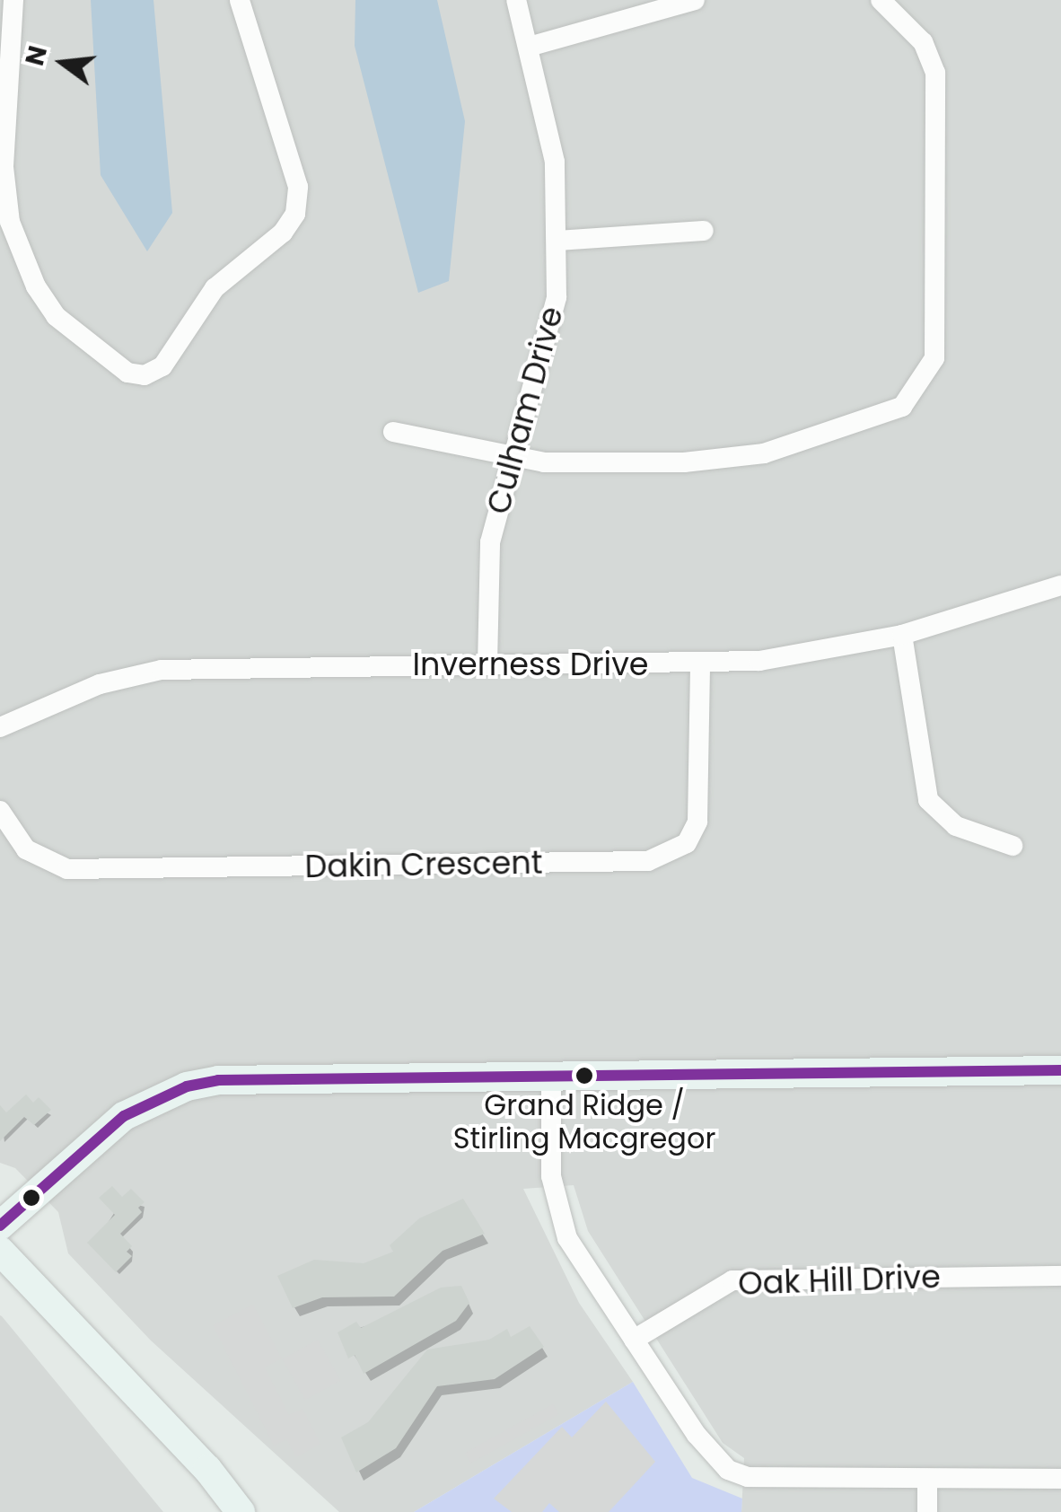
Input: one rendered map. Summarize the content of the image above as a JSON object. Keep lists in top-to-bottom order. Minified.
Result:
{"streets":{"street":["Culham Drive","Inverness Drive","Dakin Crescent","Oak Hill Drive"]},"crossings":[["Culham Drive","Inverness Drive"],["Inverness Drive","Dakin Crescent"]],"places":["Grand Ridge / Stirling Macgregor"],"north":"left"}
